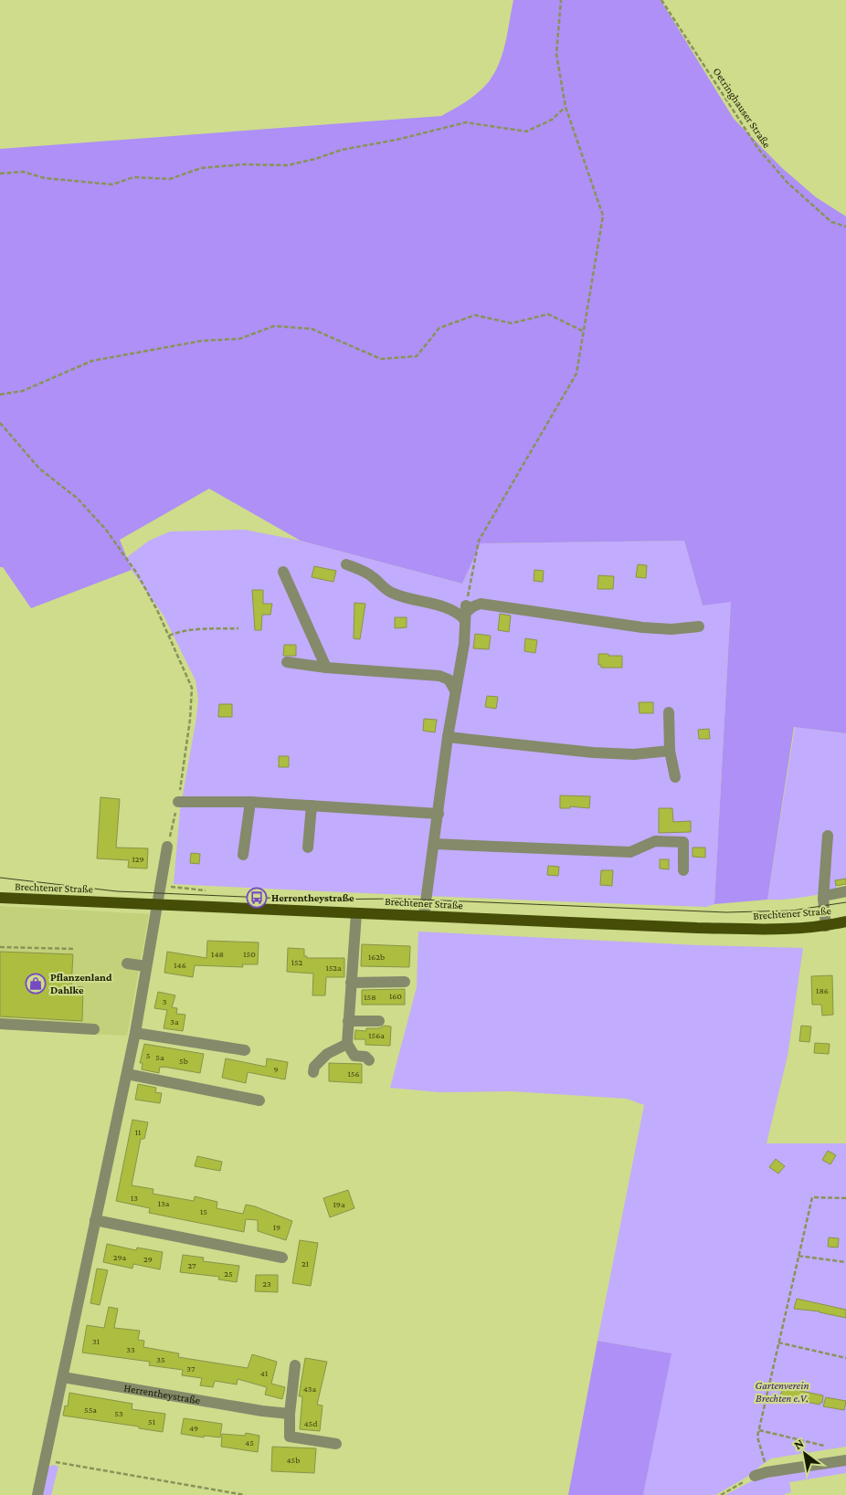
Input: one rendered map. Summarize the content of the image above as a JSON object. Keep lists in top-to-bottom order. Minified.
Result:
{"streets":{"main road":["Brechtener Straße"],"street":["Herrentheystraße"],"path":["Oetringhauser Straße"]},"parks":["Gartenverein Brechten e.V."],"places":{"bus stop":["Herrentheystraße"],"shop":["Pflanzenland Dahlke"]},"house_numbers":["129","148","150","162b","152","146","152a","186","160","158","3","3a","156a","5","5a","5b","9","156","11","13","13a","19a","15","19","29a","29","21","27","25","23","31","33","35","37","41","43a","55a","53","51","45d","49","45","45b"],"north":"top left"}
